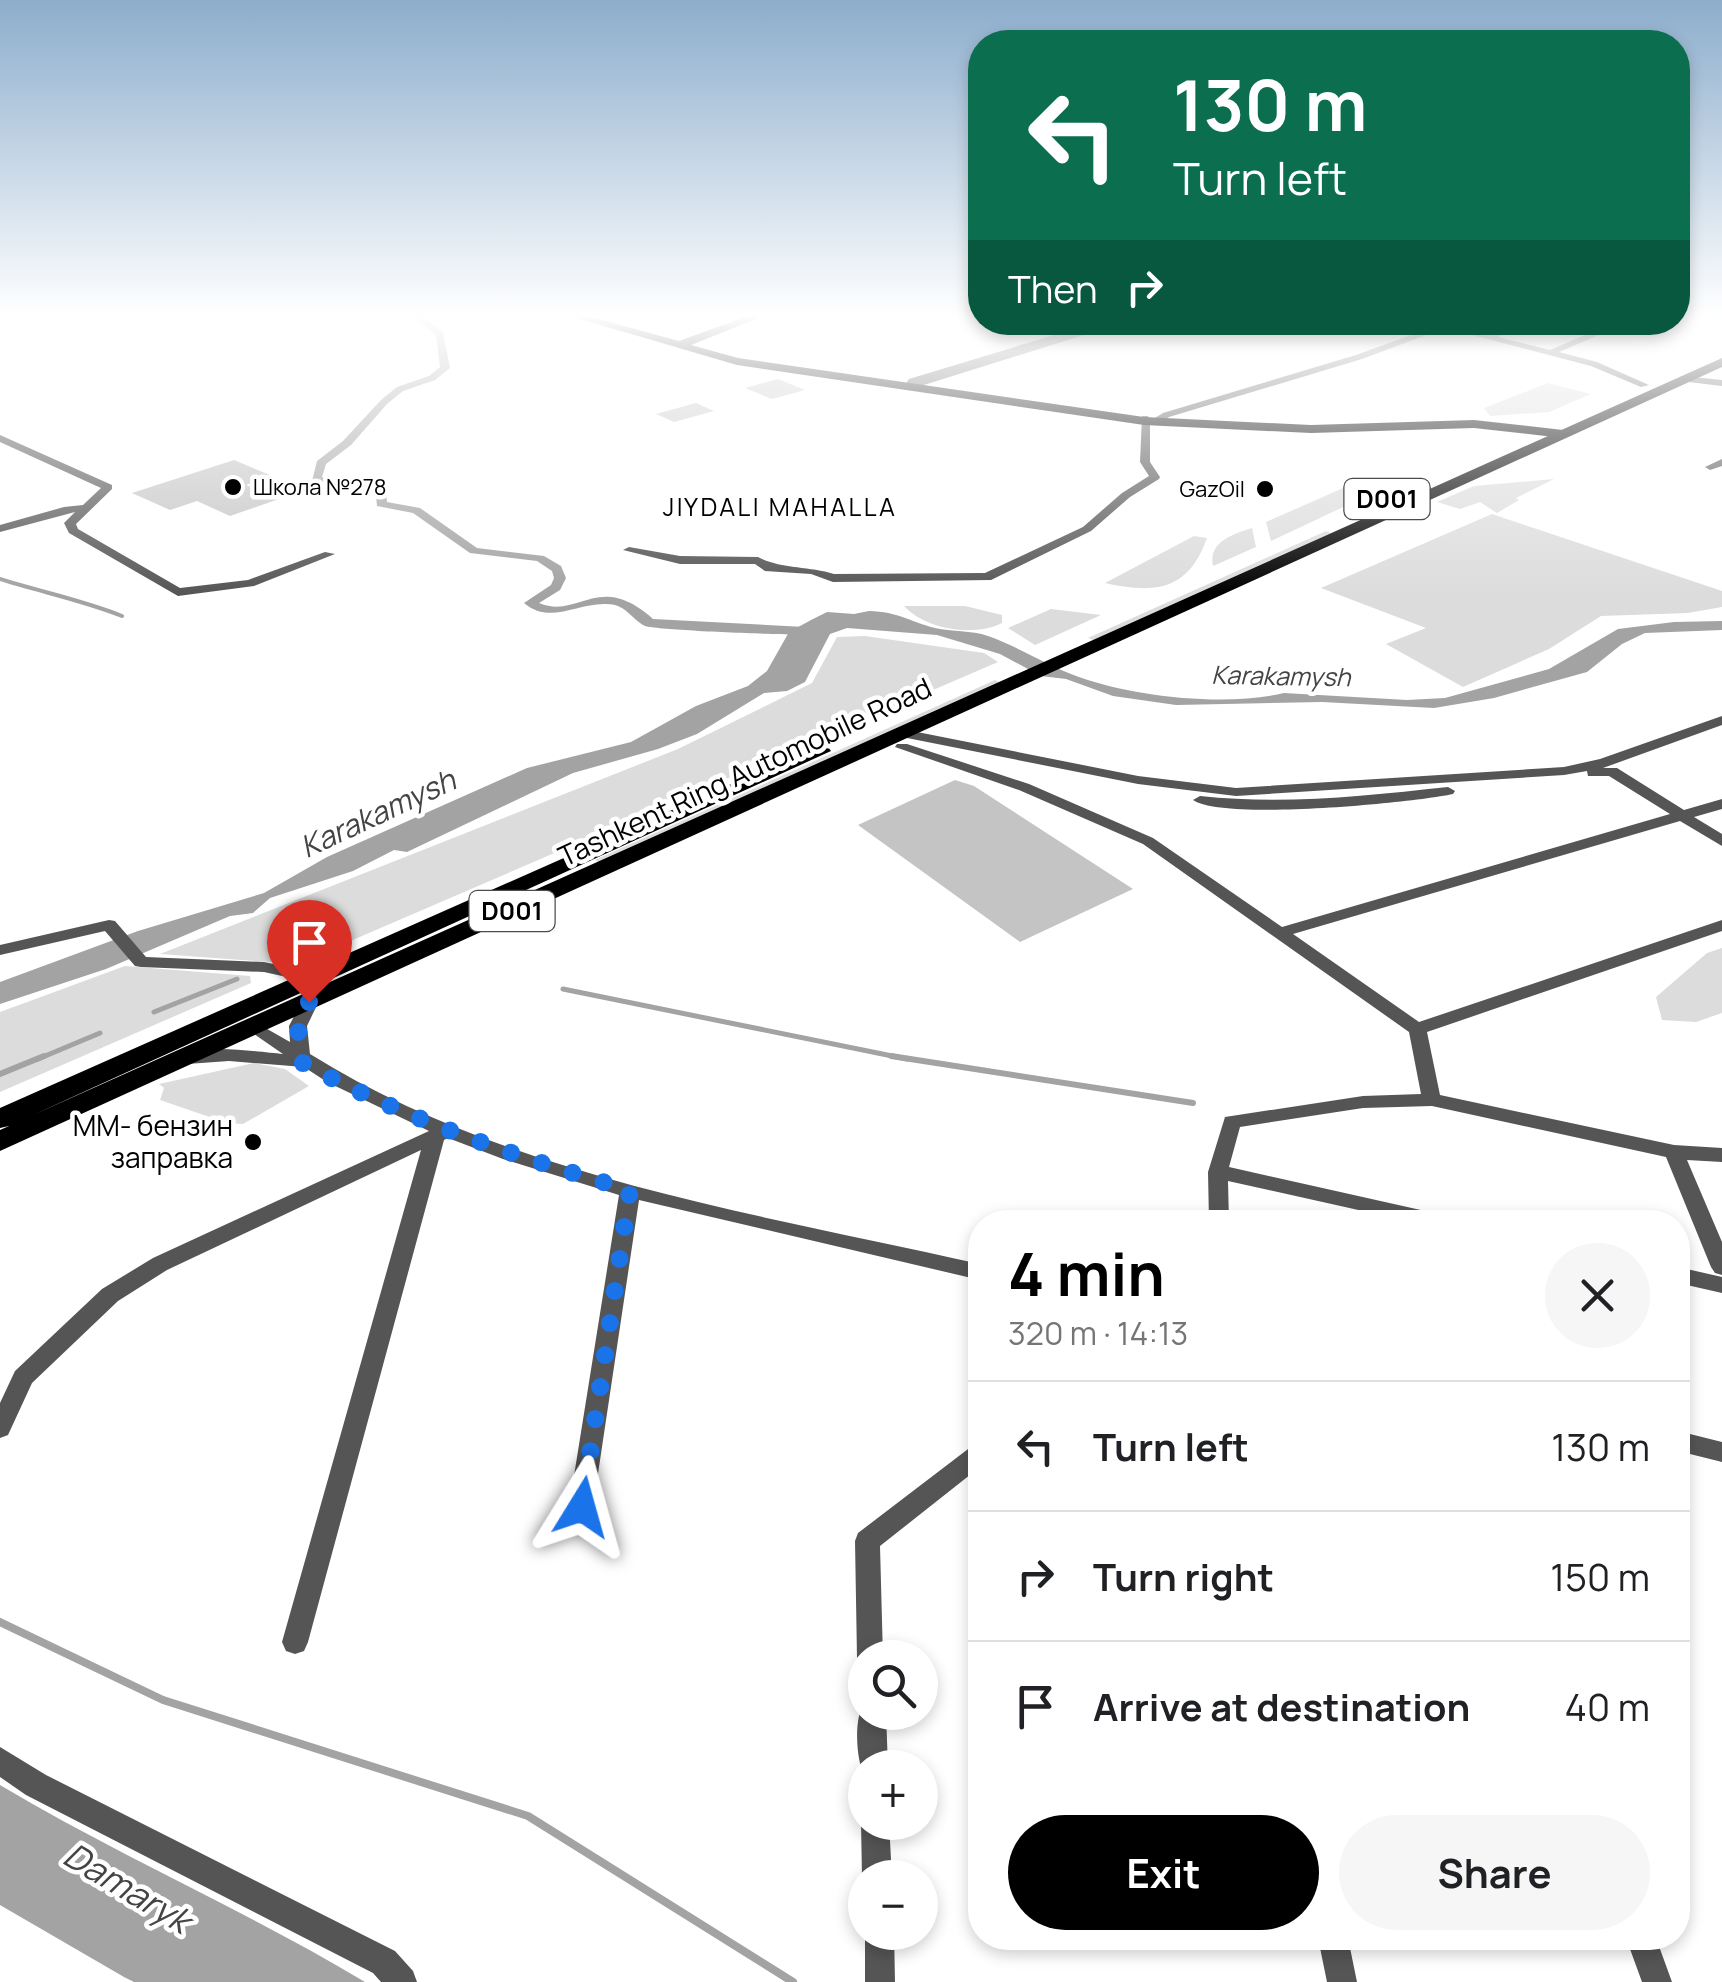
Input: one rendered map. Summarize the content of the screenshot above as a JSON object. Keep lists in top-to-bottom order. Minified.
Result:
{"streets":{"highway":["D001","Tashkent Ring Automobile Road"]},"crossings":[["D001","Tashkent Ring Automobile Road"]],"districts":["JIYDALI MAHALLA"],"water":["Karakamysh","Damaryk"],"places":["Школа №278","GazOil","ММ- бензин заправка"],"page":{"turn":["130 m","Turn left"],"then":"Then","heading":["4 min","320 m · 14:13"],"list":[{"name":"Turn left","value":"130 m"},{"name":"Turn right","value":"150 m"},{"name":"Arrive at destination","value":"40 m"}],"map_buttons":["+","−"],"buttons":["Exit","Share"]}}
